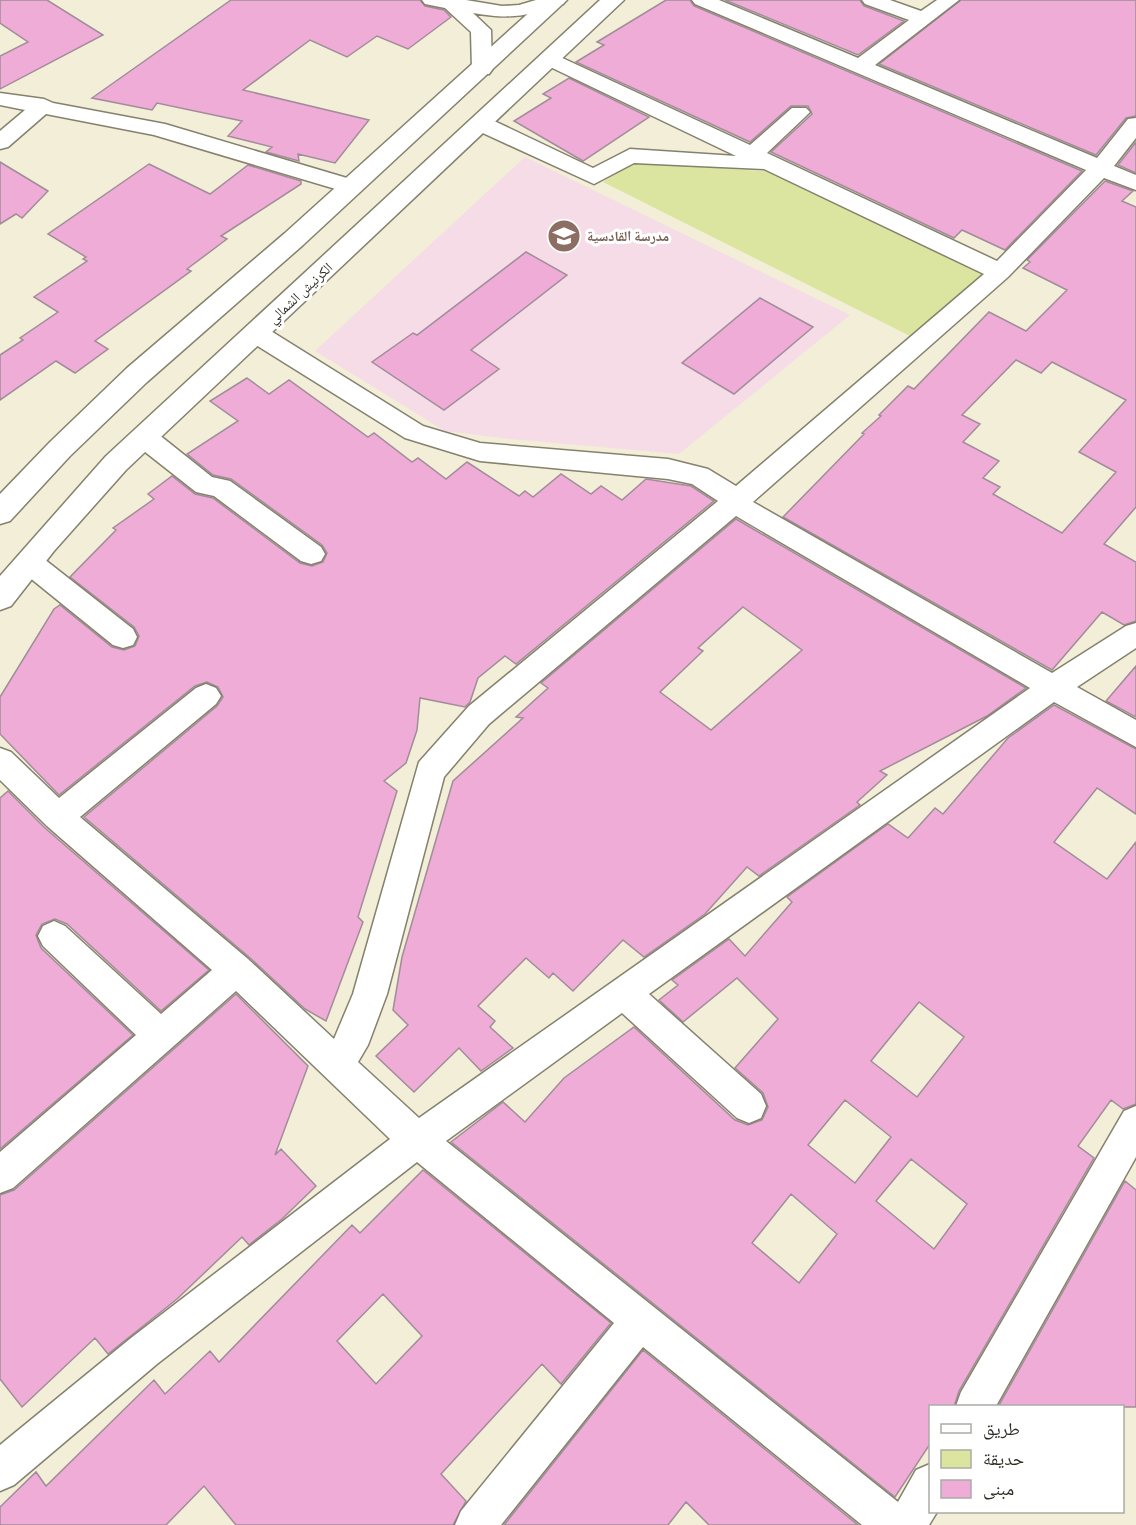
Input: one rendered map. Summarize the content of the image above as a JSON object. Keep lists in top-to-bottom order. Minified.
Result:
{"streets":{"main road":["الكرنيش الشمالي"]},"places":{"school or university":["مدرسة القادسية"]},"legend":["طريق","حديقة","مبنى"]}
